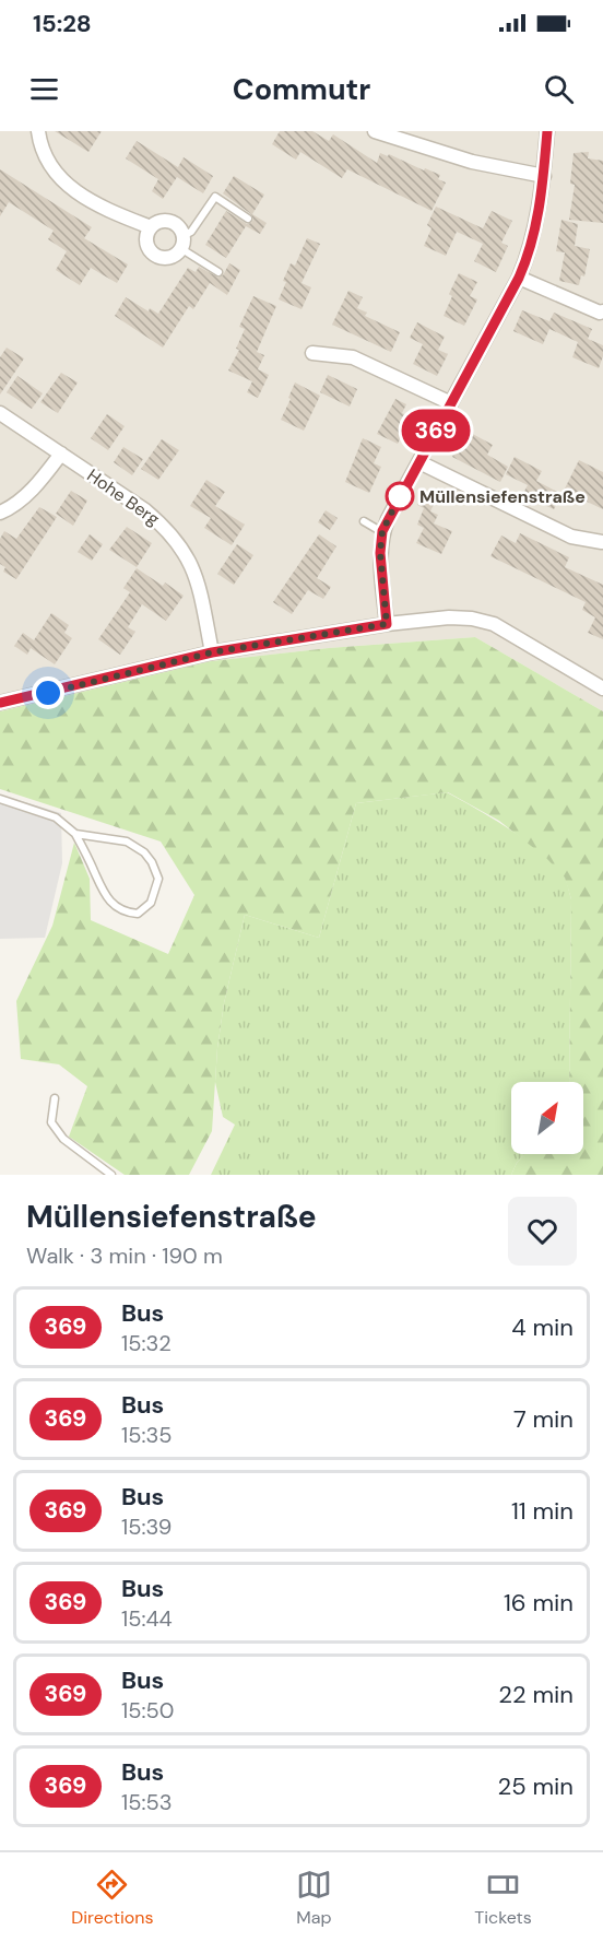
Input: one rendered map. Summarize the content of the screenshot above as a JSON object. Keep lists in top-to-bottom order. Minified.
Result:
{"streets":{"street":["Hohe Berg"]},"places":["Müllensiefenstraße"],"lines":["bus line 369"],"north":"top right","page":{"status":"15:28","header":"Commutr","on_map":"369","heading":["Müllensiefenstraße","Walk · 3 min · 190 m"],"list":[{"mark":"369","name":"Bus","note":"15:32","value":"4 min"},{"mark":"369","name":"Bus","note":"15:35","value":"7 min"},{"mark":"369","name":"Bus","note":"15:39","value":"11 min"},{"mark":"369","name":"Bus","note":"15:44","value":"16 min"},{"mark":"369","name":"Bus","note":"15:50","value":"22 min"},{"mark":"369","name":"Bus","note":"15:53","value":"25 min"}],"tabs":["Directions","Map","Tickets"]}}
